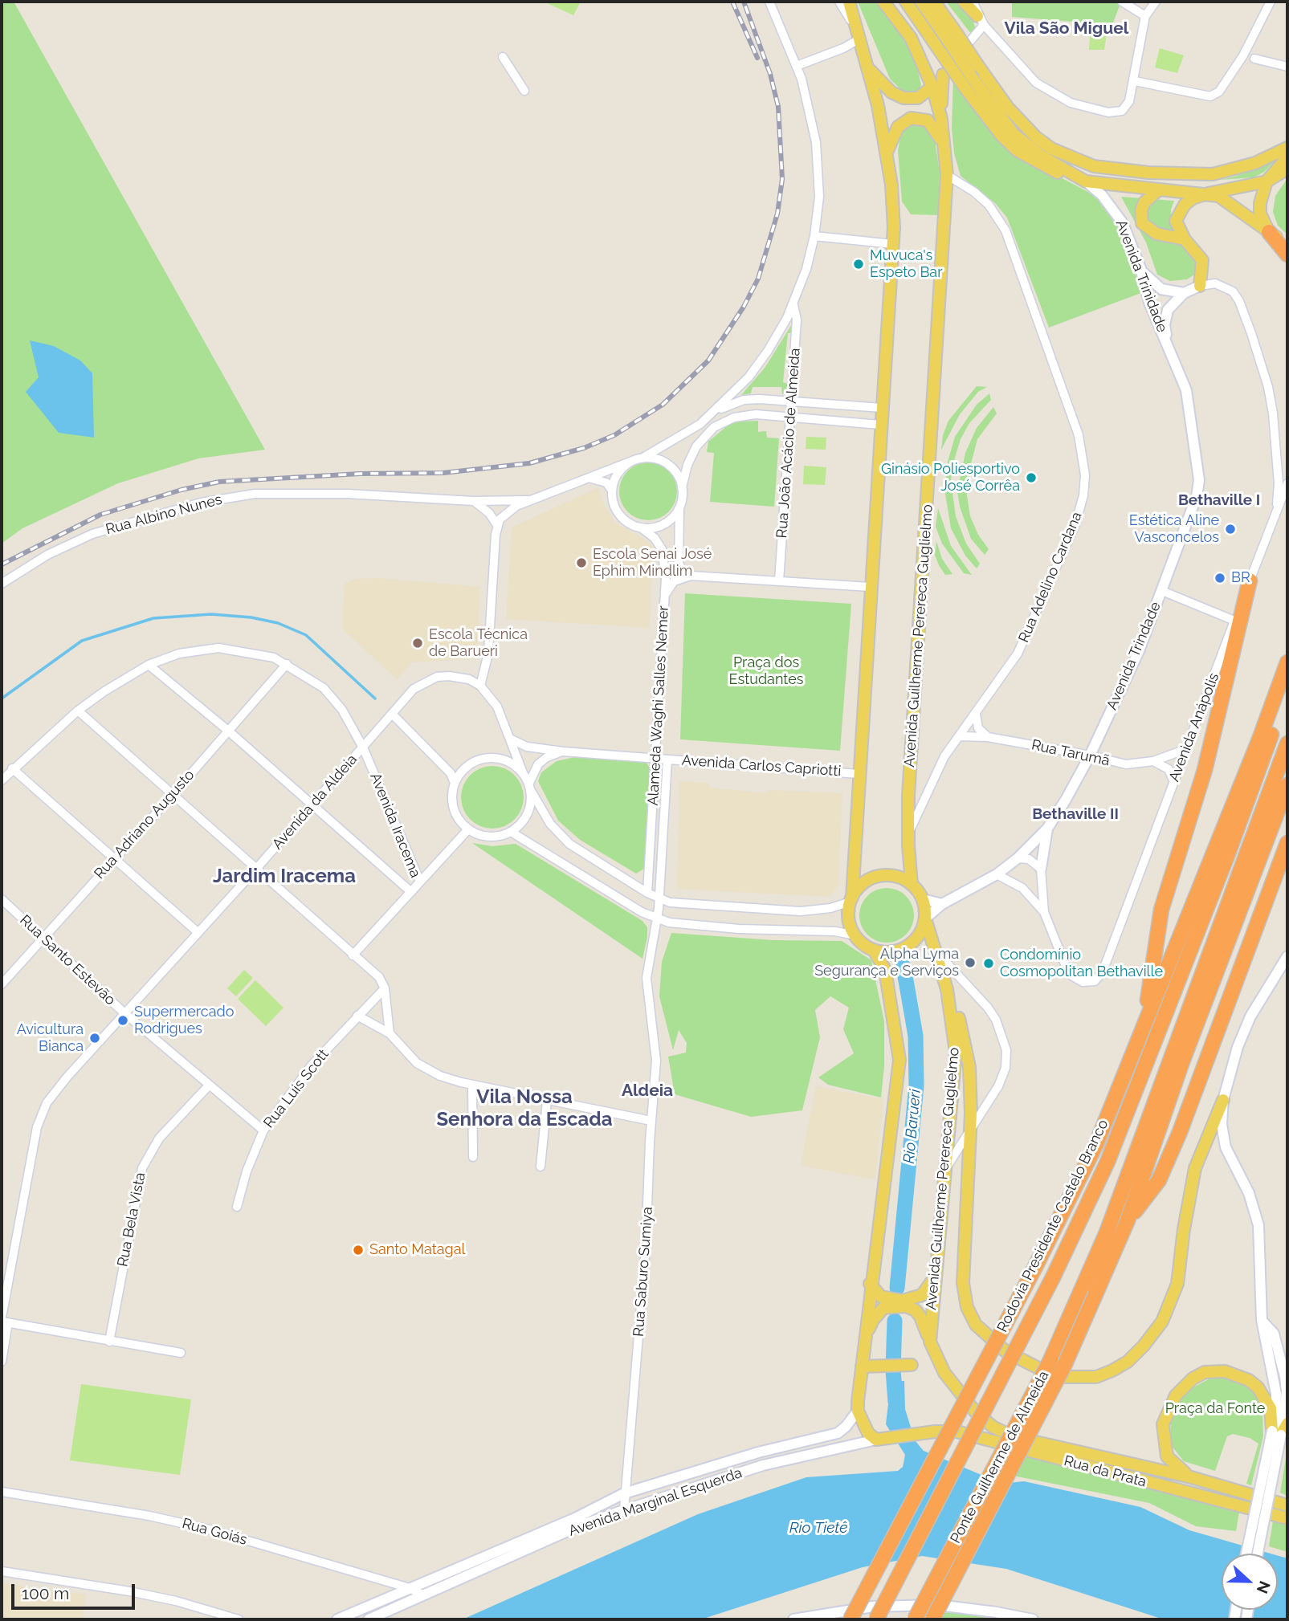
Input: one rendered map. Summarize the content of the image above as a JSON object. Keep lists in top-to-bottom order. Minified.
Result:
{"streets":{"highway":["Rodovia Presidente Castelo Branco","Ponte Guilherme de Almeida"],"main road":["Avenida Trinidade","Avenida Guilherme Perereca Guglielmo","Avenida Trindade","Rua da Prata","Avenida Marginal Esquerda"],"street":["Rua João Acácio de Almeida","Rua Albino Nunes","Rua Adelino Cardana","Alameda Waghi Salles Nemer","Avenida Anápolis","Rua Tarumã","Avenida Carlos Capriotti","Avenida da Aldeia","Rua Adriano Augusto","Avenida Iracema","Rua Santo Estevão","Rua Luis Scott","Rua Bela Vista","Rua Saburo Sumiya","Rua Goiás"]},"crossings":[["Avenida Trinidade","Avenida Trindade"],["Rua Adelino Cardana","Avenida Guilherme Perereca Guglielmo"],["Rua Adelino Cardana","Rua Tarumã"],["Avenida Guilherme Perereca Guglielmo","Avenida Trindade"],["Avenida Guilherme Perereca Guglielmo","Rua da Prata"],["Avenida Trindade","Rua Tarumã"],["Alameda Waghi Salles Nemer","Avenida Carlos Capriotti"],["Alameda Waghi Salles Nemer","Rua Saburo Sumiya"],["Avenida Anápolis","Rua Tarumã"],["Avenida da Aldeia","Avenida Iracema"],["Avenida da Aldeia","Rua Santo Estevão"],["Rua Adriano Augusto","Avenida Iracema"],["Rua Adriano Augusto","Rua Santo Estevão"],["Rua Santo Estevão","Rua Luis Scott"],["Rua Santo Estevão","Rua Bela Vista"],["Rua Saburo Sumiya","Avenida Marginal Esquerda"],["Rua da Prata","Avenida Marginal Esquerda"],["Avenida Marginal Esquerda","Rua Goiás"]],"districts":["Vila São Miguel","Bethaville I","Bethaville II","Jardim Iracema","Aldeia","Vila Nossa Senhora da Escada"],"water":["Rio Barueri","Rio Tietê"],"parks":["Praça dos Estudantes","Praça da Fonte"],"places":["Muvuca's Espeto Bar","Ginásio Poliesportivo José Corrêa","Estética Aline Vasconcelos","Escola Senai José Ephim Mindlim","BR","Escola Técnica de Barueri","Alpha Lyma Segurança e Serviços","Condomínio Cosmopolitan Bethaville","Supermercado Rodrigues","Avicultura Bianca","Santo Matagal"],"scale_bar":"100 m","north":"right"}
